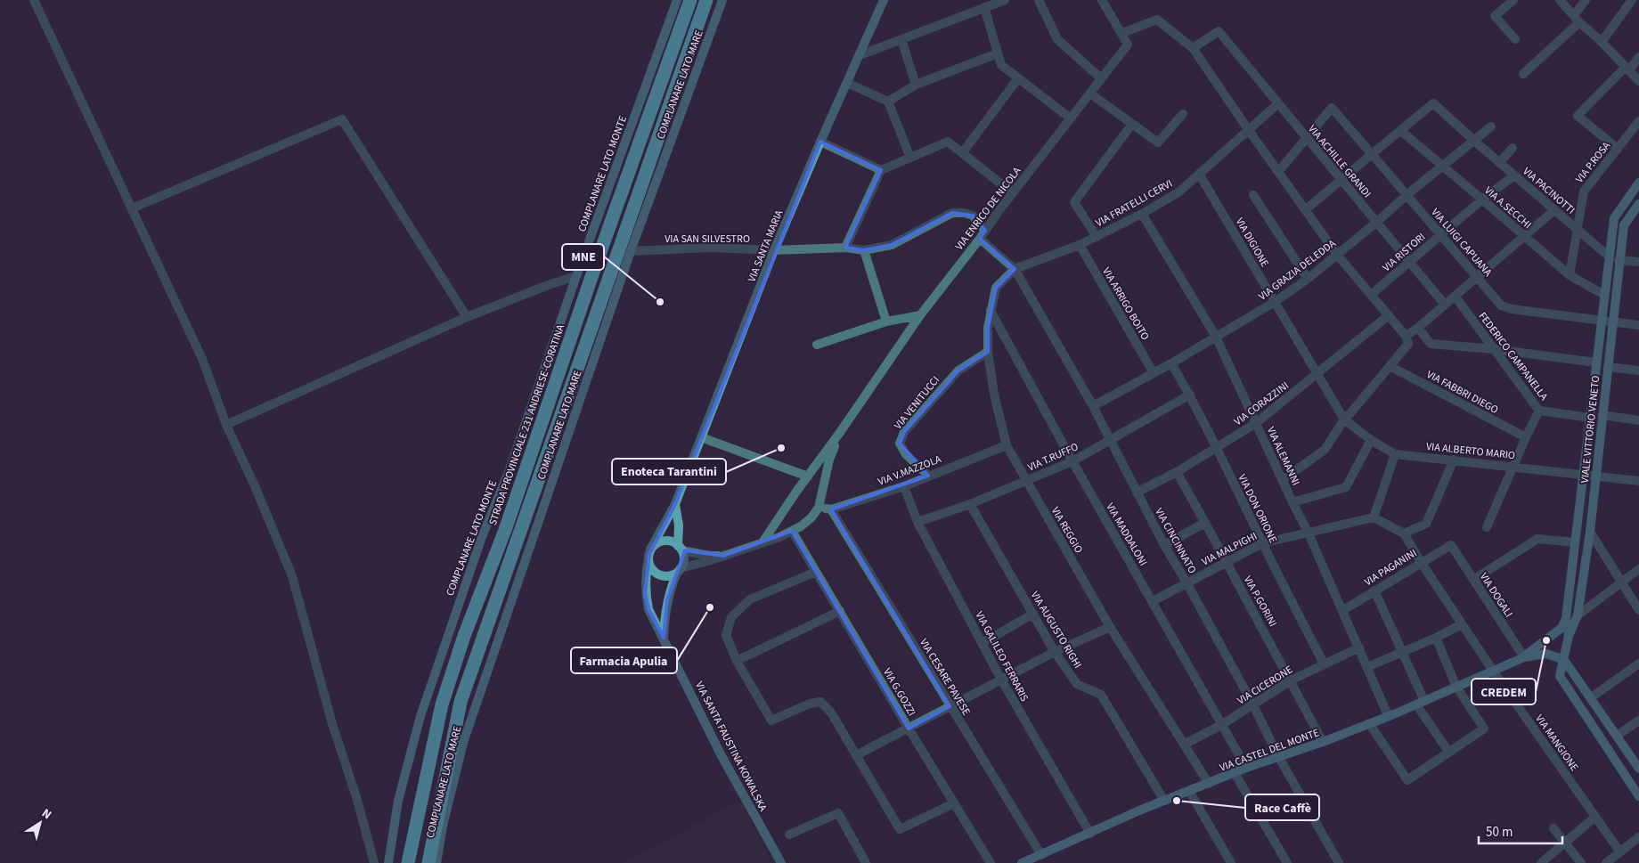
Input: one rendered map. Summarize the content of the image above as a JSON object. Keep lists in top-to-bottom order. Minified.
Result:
{"streets":{"highway":["STRADA PROVINCIALE 231 ANDRIESE-CORATINA"],"street":["COMPLANARE LATO MARE","VIA ACHILLE GRANDI","VIA P.ROSA","COMPLANARE LATO MONTE","VIA PACINOTTI","VIA FRATELLI CERVI","VIA A.SECCHI","VIA ENRICO DE NICOLA","VIA SAN SILVESTRO","VIA DIGIONE","VIA LUIGI CAPUANA","VIA SANTA MARIA","VIA RISTORI","VIA GRAZIA DELEDDA","VIA ARRIGO BOITO","FEDERICO CAMPANELLA","VIA FABBRI DIEGO","VIA VENITUCCI","VIA CORAZZINI","VIALE VITTORIO VENETO","VIA ALBERTO MARIO","VIA ALEMANNI","VIA T.RUFFO","VIA V.MAZZOLA","VIA DON ORIONE","VIA REGGIO","VIA MADDALONI","VIA CINCINNATO","VIA MALPIGHI","VIA PAGANINI","VIA DOGALI","VIA P.GORINI","VIA AUGUSTO RIGHI","VIA GALILEO FERRARIS","VIA CESARE PAVESE","VIA CICERONE","VIA G.GOZZI","VIA MANGIONE","VIA SANTA FAUSTINA KOWALSKA","VIA CASTEL DEL MONTE"]},"crossings":[["COMPLANARE LATO MARE","VIA SAN SILVESTRO"],["VIA ACHILLE GRANDI","VIA FRATELLI CERVI"],["VIA ACHILLE GRANDI","VIA LUIGI CAPUANA"],["VIA ACHILLE GRANDI","VIA RISTORI"],["VIA ACHILLE GRANDI","VIA GRAZIA DELEDDA"],["VIA P.ROSA","VIA PACINOTTI"],["VIA P.ROSA","VIA A.SECCHI"],["VIA PACINOTTI","VIA A.SECCHI"],["VIA PACINOTTI","VIA RISTORI"],["VIA PACINOTTI","VIA GRAZIA DELEDDA"],["VIA PACINOTTI","VIALE VITTORIO VENETO"],["VIA FRATELLI CERVI","VIA DIGIONE"],["VIA FRATELLI CERVI","VIA ARRIGO BOITO"],["VIA FRATELLI CERVI","VIA ALEMANNI"],["VIA FRATELLI CERVI","VIA REGGIO"],["VIA FRATELLI CERVI","VIA CINCINNATO"],["VIA A.SECCHI","VIA RISTORI"],["VIA A.SECCHI","VIA GRAZIA DELEDDA"],["VIA A.SECCHI","VIALE VITTORIO VENETO"],["VIA ENRICO DE NICOLA","VIA V.MAZZOLA"],["VIA ENRICO DE NICOLA","VIA CINCINNATO"],["VIA ENRICO DE NICOLA","VIA G.GOZZI"],["VIA SAN SILVESTRO","VIA SANTA MARIA"],["VIA SAN SILVESTRO","VIA CINCINNATO"],["VIA DIGIONE","VIA GRAZIA DELEDDA"],["VIA DIGIONE","VIA CORAZZINI"],["VIA DIGIONE","VIA ALBERTO MARIO"],["VIA LUIGI CAPUANA","VIA RISTORI"],["VIA LUIGI CAPUANA","VIA GRAZIA DELEDDA"],["VIA LUIGI CAPUANA","VIALE VITTORIO VENETO"],["VIA SANTA MARIA","VIA SANTA FAUSTINA KOWALSKA"],["VIA GRAZIA DELEDDA","VIA ARRIGO BOITO"],["VIA GRAZIA DELEDDA","VIA ALEMANNI"],["VIA GRAZIA DELEDDA","VIA DON ORIONE"],["VIA GRAZIA DELEDDA","VIA CINCINNATO"],["FEDERICO CAMPANELLA","VIALE VITTORIO VENETO"],["VIA VENITUCCI","VIA V.MAZZOLA"],["VIA VENITUCCI","VIA REGGIO"],["VIA CORAZZINI","VIA ALEMANNI"],["VIA CORAZZINI","VIA DON ORIONE"],["VIA CORAZZINI","VIA CINCINNATO"],["VIA CORAZZINI","VIA P.GORINI"],["VIALE VITTORIO VENETO","VIA ALBERTO MARIO"],["VIALE VITTORIO VENETO","VIA CASTEL DEL MONTE"],["VIA ALEMANNI","VIA MALPIGHI"],["VIA ALEMANNI","VIA PAGANINI"],["VIA ALEMANNI","VIA CICERONE"],["VIA ALEMANNI","VIA CASTEL DEL MONTE"],["VIA T.RUFFO","VIA DON ORIONE"],["VIA T.RUFFO","VIA REGGIO"],["VIA T.RUFFO","VIA MADDALONI"],["VIA T.RUFFO","VIA CINCINNATO"],["VIA T.RUFFO","VIA AUGUSTO RIGHI"],["VIA T.RUFFO","VIA GALILEO FERRARIS"],["VIA V.MAZZOLA","VIA REGGIO"],["VIA V.MAZZOLA","VIA GALILEO FERRARIS"],["VIA V.MAZZOLA","VIA CESARE PAVESE"],["VIA DON ORIONE","VIA MALPIGHI"],["VIA DON ORIONE","VIA CICERONE"],["VIA REGGIO","VIA MADDALONI"],["VIA REGGIO","VIA CINCINNATO"],["VIA REGGIO","VIA CICERONE"],["VIA REGGIO","VIA CASTEL DEL MONTE"],["VIA MADDALONI","VIA MALPIGHI"],["VIA MADDALONI","VIA CICERONE"],["VIA MADDALONI","VIA CASTEL DEL MONTE"],["VIA CINCINNATO","VIA MALPIGHI"],["VIA CINCINNATO","VIA CICERONE"],["VIA CINCINNATO","VIA CASTEL DEL MONTE"],["VIA MALPIGHI","VIA P.GORINI"],["VIA PAGANINI","VIA DOGALI"],["VIA PAGANINI","VIA MANGIONE"],["VIA DOGALI","VIA CASTEL DEL MONTE"],["VIA P.GORINI","VIA CICERONE"],["VIA P.GORINI","VIA CASTEL DEL MONTE"],["VIA AUGUSTO RIGHI","VIA CASTEL DEL MONTE"],["VIA GALILEO FERRARIS","VIA CASTEL DEL MONTE"],["VIA CESARE PAVESE","VIA CASTEL DEL MONTE"],["VIA MANGIONE","VIA CASTEL DEL MONTE"]],"places":["MNE","Enoteca Tarantini","Farmacia Apulia","CREDEM","Race Caffè"],"scale_bar":"50 m","north":"top right"}
